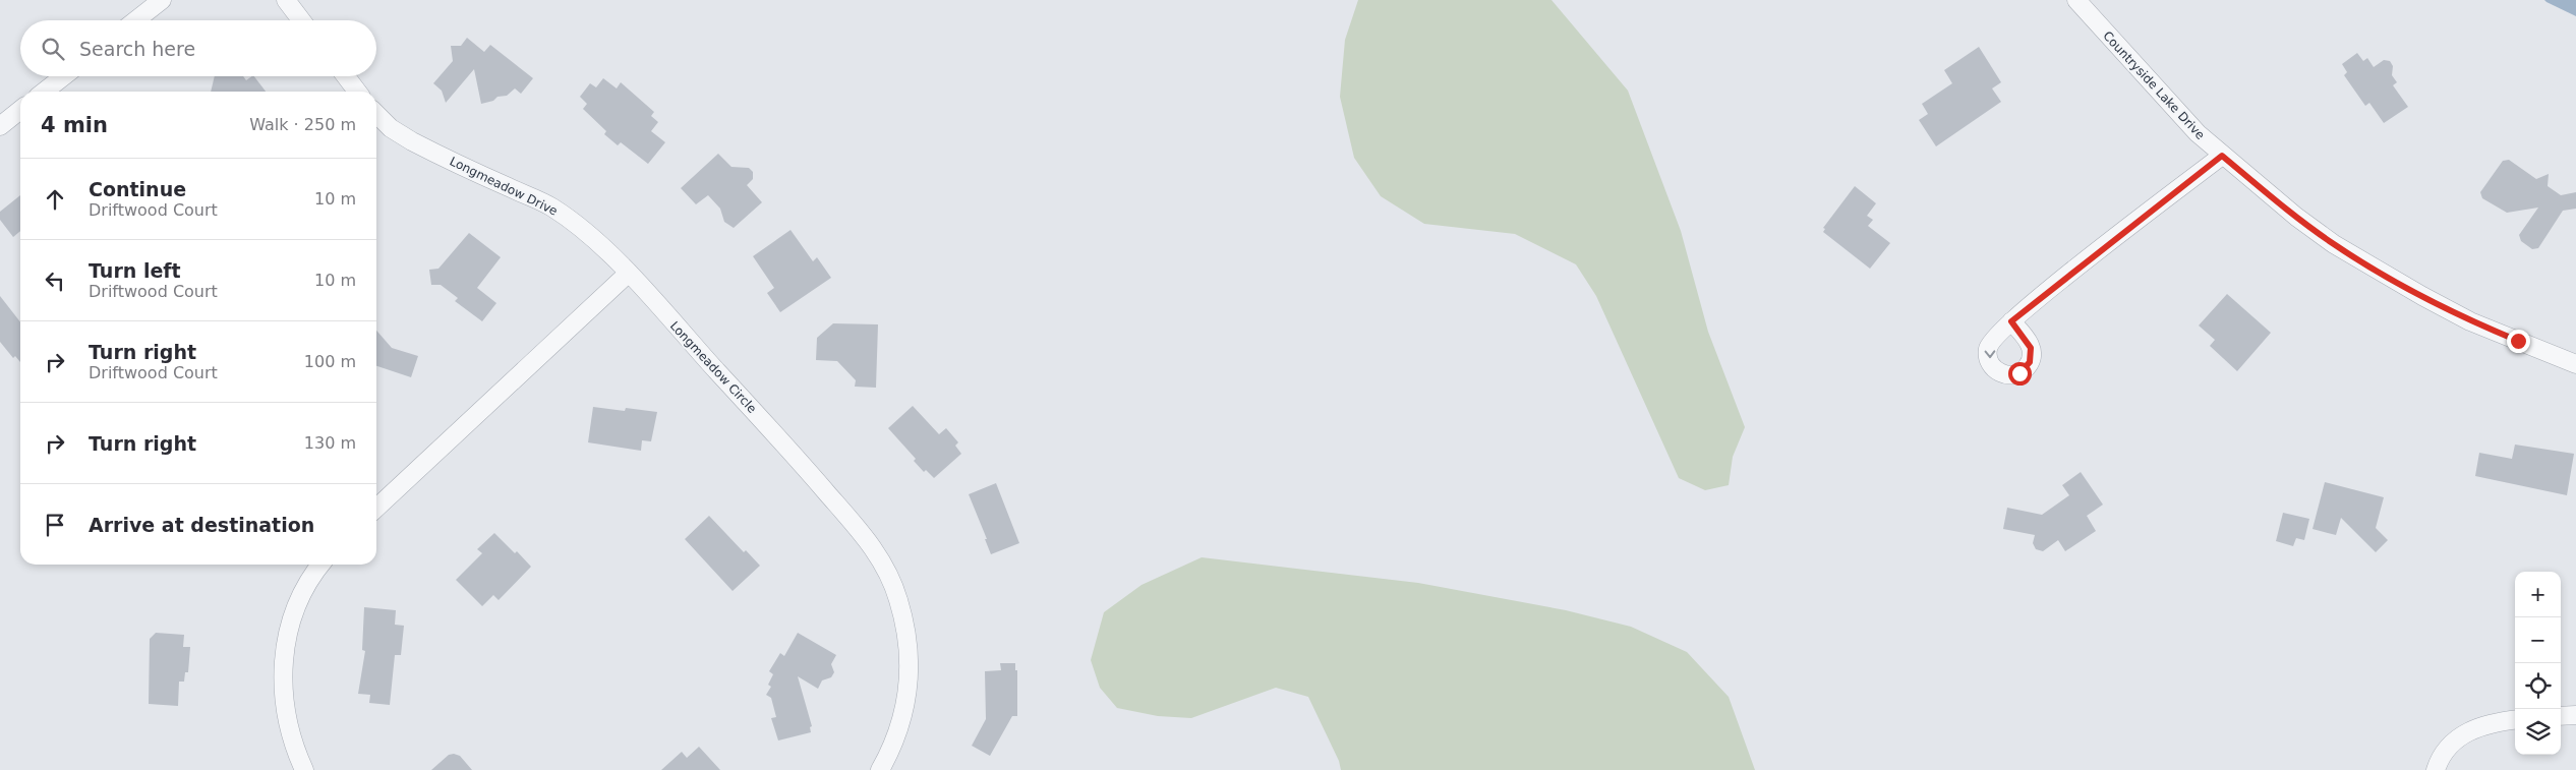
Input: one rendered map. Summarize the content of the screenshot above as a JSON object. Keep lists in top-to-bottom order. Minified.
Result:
{"streets":{"street":["Countryside Lake Drive","Longmeadow Drive","Longmeadow Circle"]},"crossings":[["Longmeadow Drive","Longmeadow Circle"]],"page":{"search":"Search here","heading":["4 min","Walk · 250 m"],"list":[["Continue","Driftwood Court","10 m"],["Turn left","Driftwood Court","10 m"],["Turn right","Driftwood Court","100 m"],["Turn right","130 m"],"Arrive at destination"],"map_buttons":["+","−"]}}
